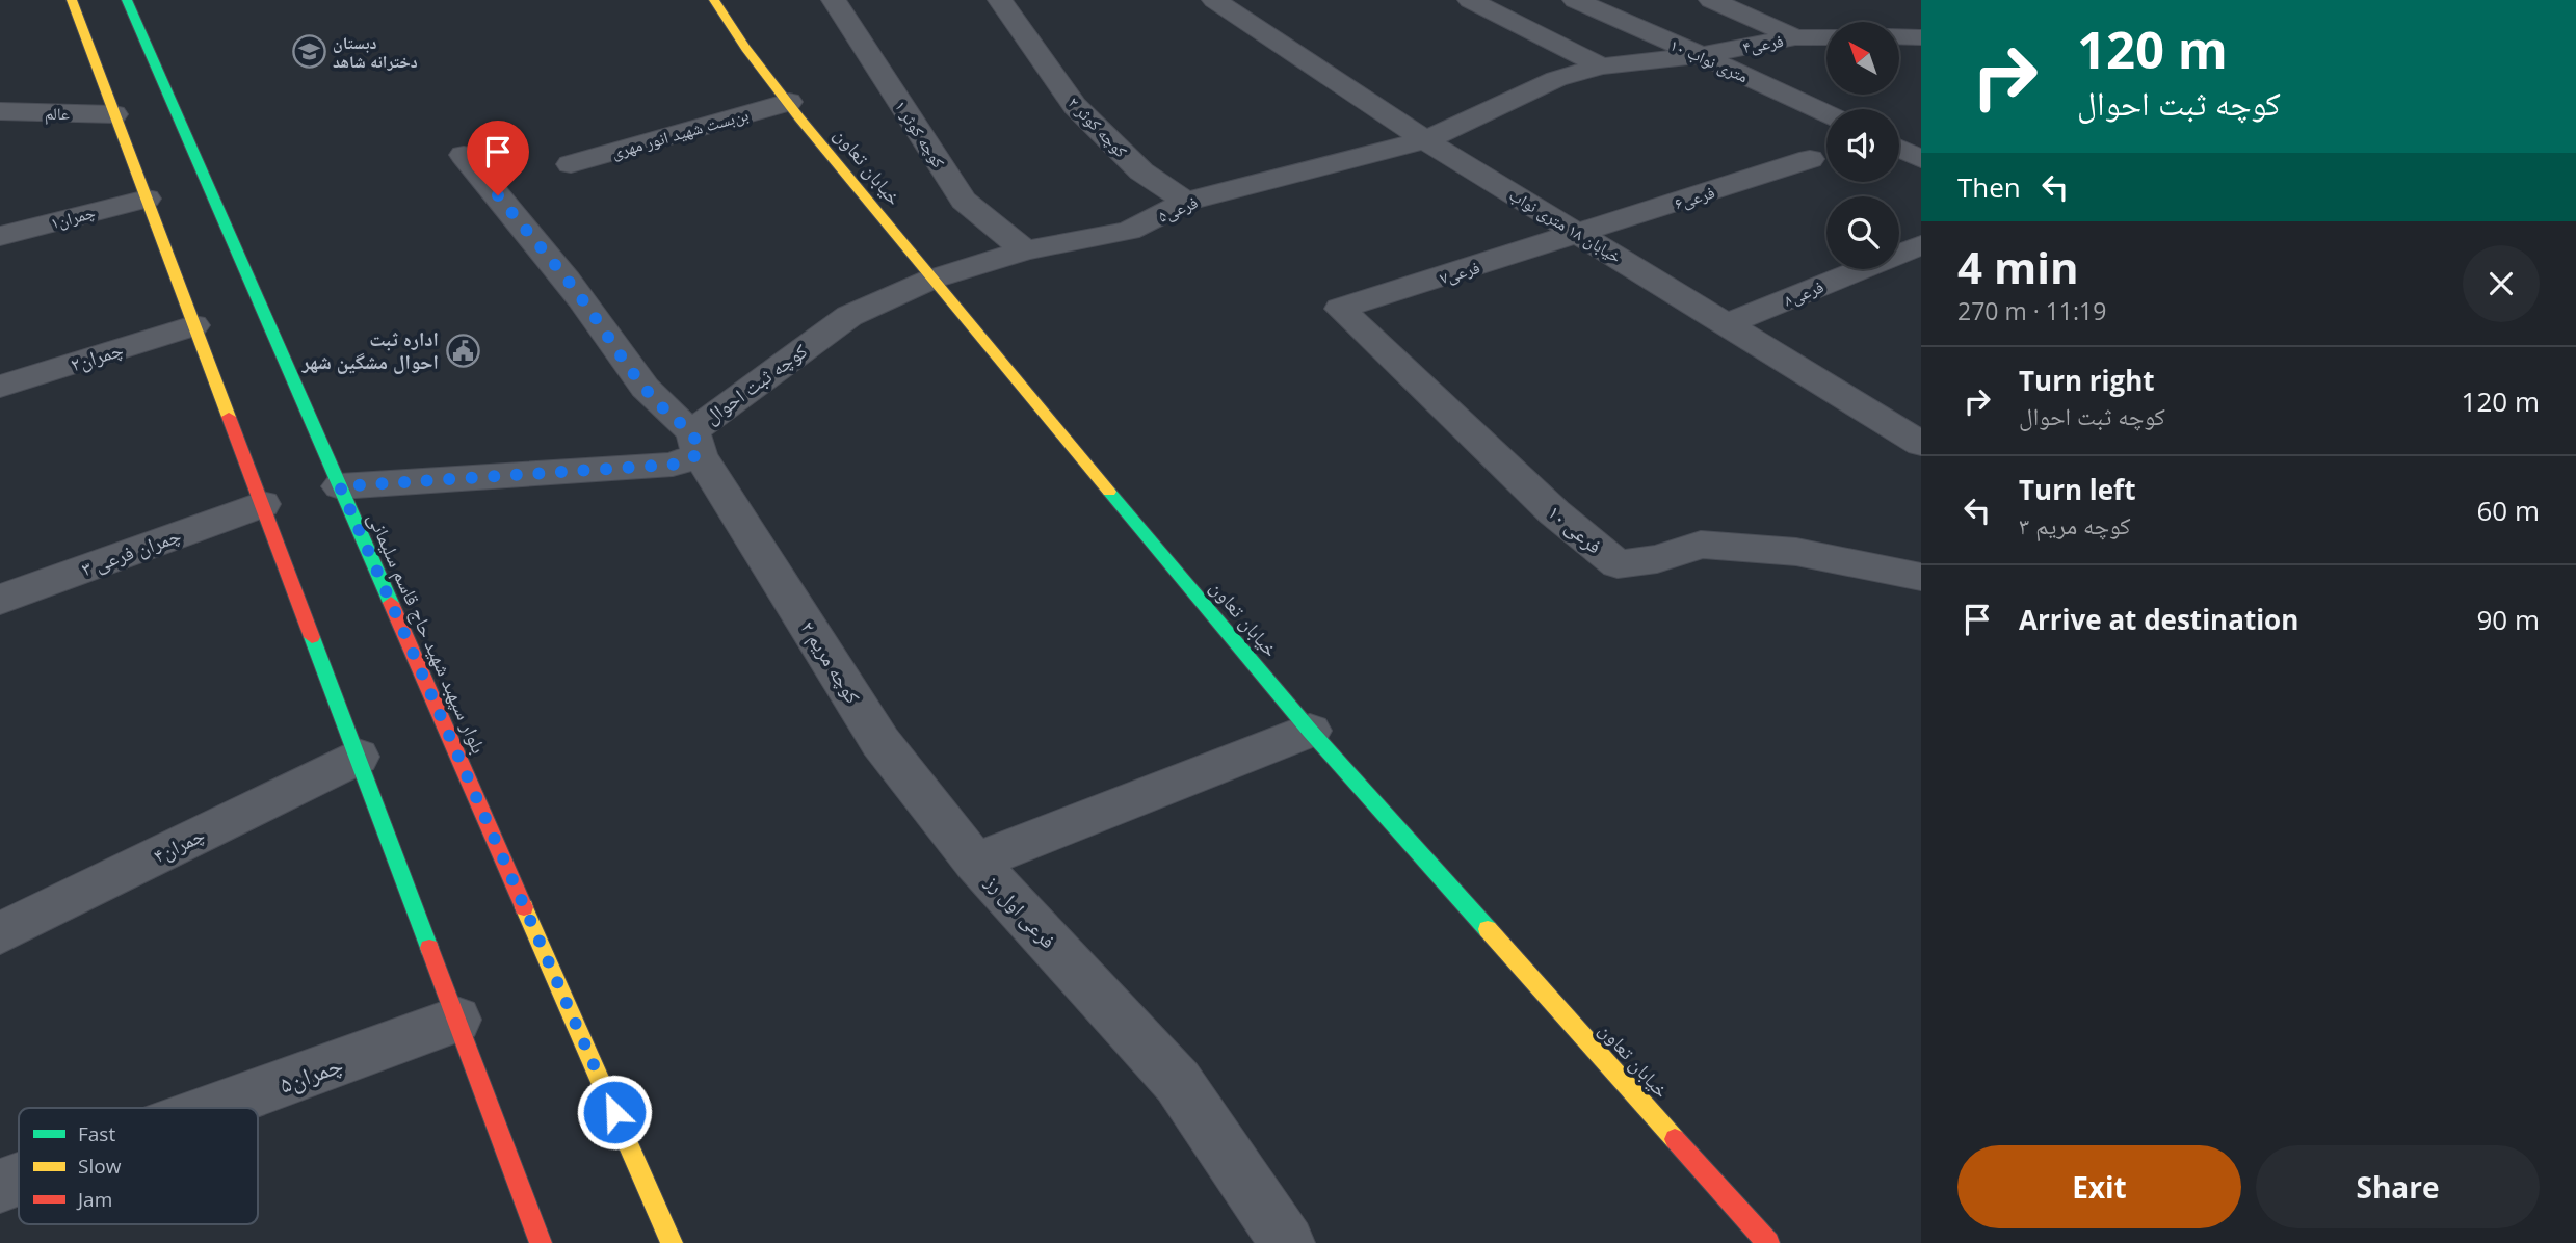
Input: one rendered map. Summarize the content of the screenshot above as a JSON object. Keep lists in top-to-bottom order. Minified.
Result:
{"streets":{"main road":["خیابان تعاون","بلوار سپهبد شهید حاج قاسم سلیمانی"],"street":["فرعی۴","۱۰ متری نواب","عالم","کوچه کوثر ۲","بن‌بست شهید انور مهری","کوچه کوثر ۱","فرعی۶","فرعی۵","چمران۱","خیابان ۱۸ متری نواب","فرعی۷","فرعی۸","چمران۲","کوچه ثبت احوال","فرعی ۱۰","چمران فرعی ۳","کوچه مریم ۲","چمران۴","فرعی اول رز","چمران۵"]},"crossings":[["فرعی۴","۱۰ متری نواب"],["فرعی۴","فرعی۵"],["فرعی۴","خیابان ۱۸ متری نواب"],["کوچه کوثر ۲","فرعی۵"],["بن‌بست شهید انور مهری","خیابان تعاون"],["کوچه کوثر ۱","فرعی۵"],["خیابان تعاون","فرعی۵"],["خیابان تعاون","کوچه ثبت احوال"],["خیابان تعاون","فرعی اول رز"],["فرعی۶","خیابان ۱۸ متری نواب"],["فرعی۶","فرعی۷"],["فرعی۵","خیابان ۱۸ متری نواب"],["فرعی۵","کوچه ثبت احوال"],["خیابان ۱۸ متری نواب","فرعی۷"],["خیابان ۱۸ متری نواب","فرعی۸"],["فرعی۷","فرعی ۱۰"],["کوچه ثبت احوال","بلوار سپهبد شهید حاج قاسم سلیمانی"],["کوچه ثبت احوال","کوچه مریم ۲"],["کوچه مریم ۲","فرعی اول رز"]],"places":{"school or university":["دبستان دخترانه شاهد"],"public building":["اداره ثبت احوال مشگین شهر"]},"legend":["Fast","Slow","Jam"],"north":"top left","page":{"turn":["120 m","کوچه ثبت احوال"],"then":"Then","heading":["4 min","270 m · 11:19"],"list":[{"name":"Turn right","note":"کوچه ثبت احوال","value":"120 m"},{"name":"Turn left","note":"کوچه مریم ۳","value":"60 m"},{"name":"Arrive at destination","value":"90 m"}],"buttons":["Exit","Share"]}}
